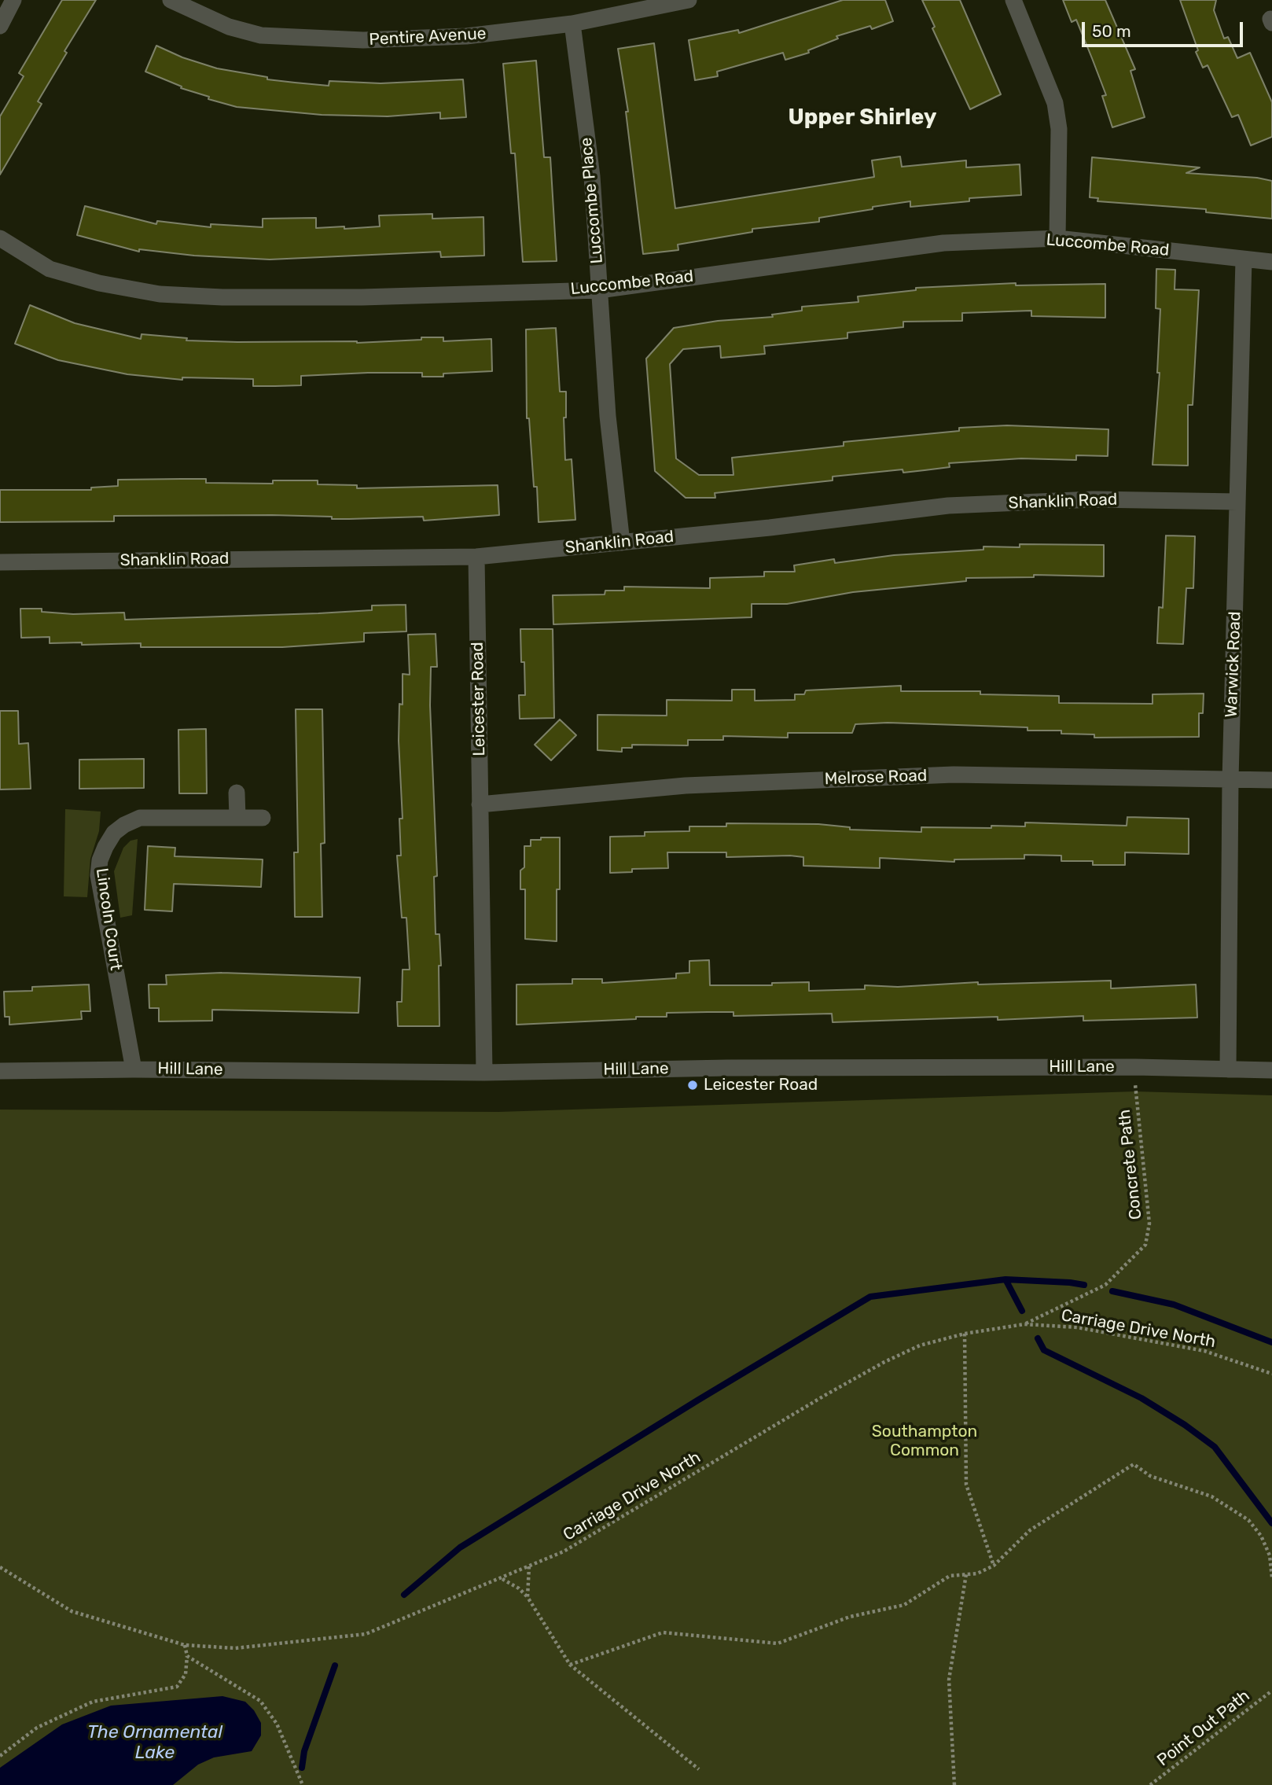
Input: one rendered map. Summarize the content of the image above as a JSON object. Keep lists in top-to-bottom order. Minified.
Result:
{"streets":{"street":["Pentire Avenue","Luccombe Place","Luccombe Road","Shanklin Road","Warwick Road","Leicester Road","Melrose Road","Lincoln Court","Hill Lane"],"path":["Concrete Path","Carriage Drive North","Point Out Path"]},"crossings":[["Pentire Avenue","Luccombe Place"],["Luccombe Place","Luccombe Road"],["Luccombe Place","Shanklin Road"],["Luccombe Road","Warwick Road"],["Shanklin Road","Warwick Road"],["Shanklin Road","Leicester Road"],["Warwick Road","Melrose Road"],["Warwick Road","Hill Lane"],["Leicester Road","Melrose Road"],["Leicester Road","Hill Lane"],["Lincoln Court","Hill Lane"],["Hill Lane","Concrete Path"],["Concrete Path","Carriage Drive North"]],"districts":["Upper Shirley"],"water":["The Ornamental Lake"],"parks":["Southampton Common"],"places":["Leicester Road"],"scale_bar":"50 m"}
